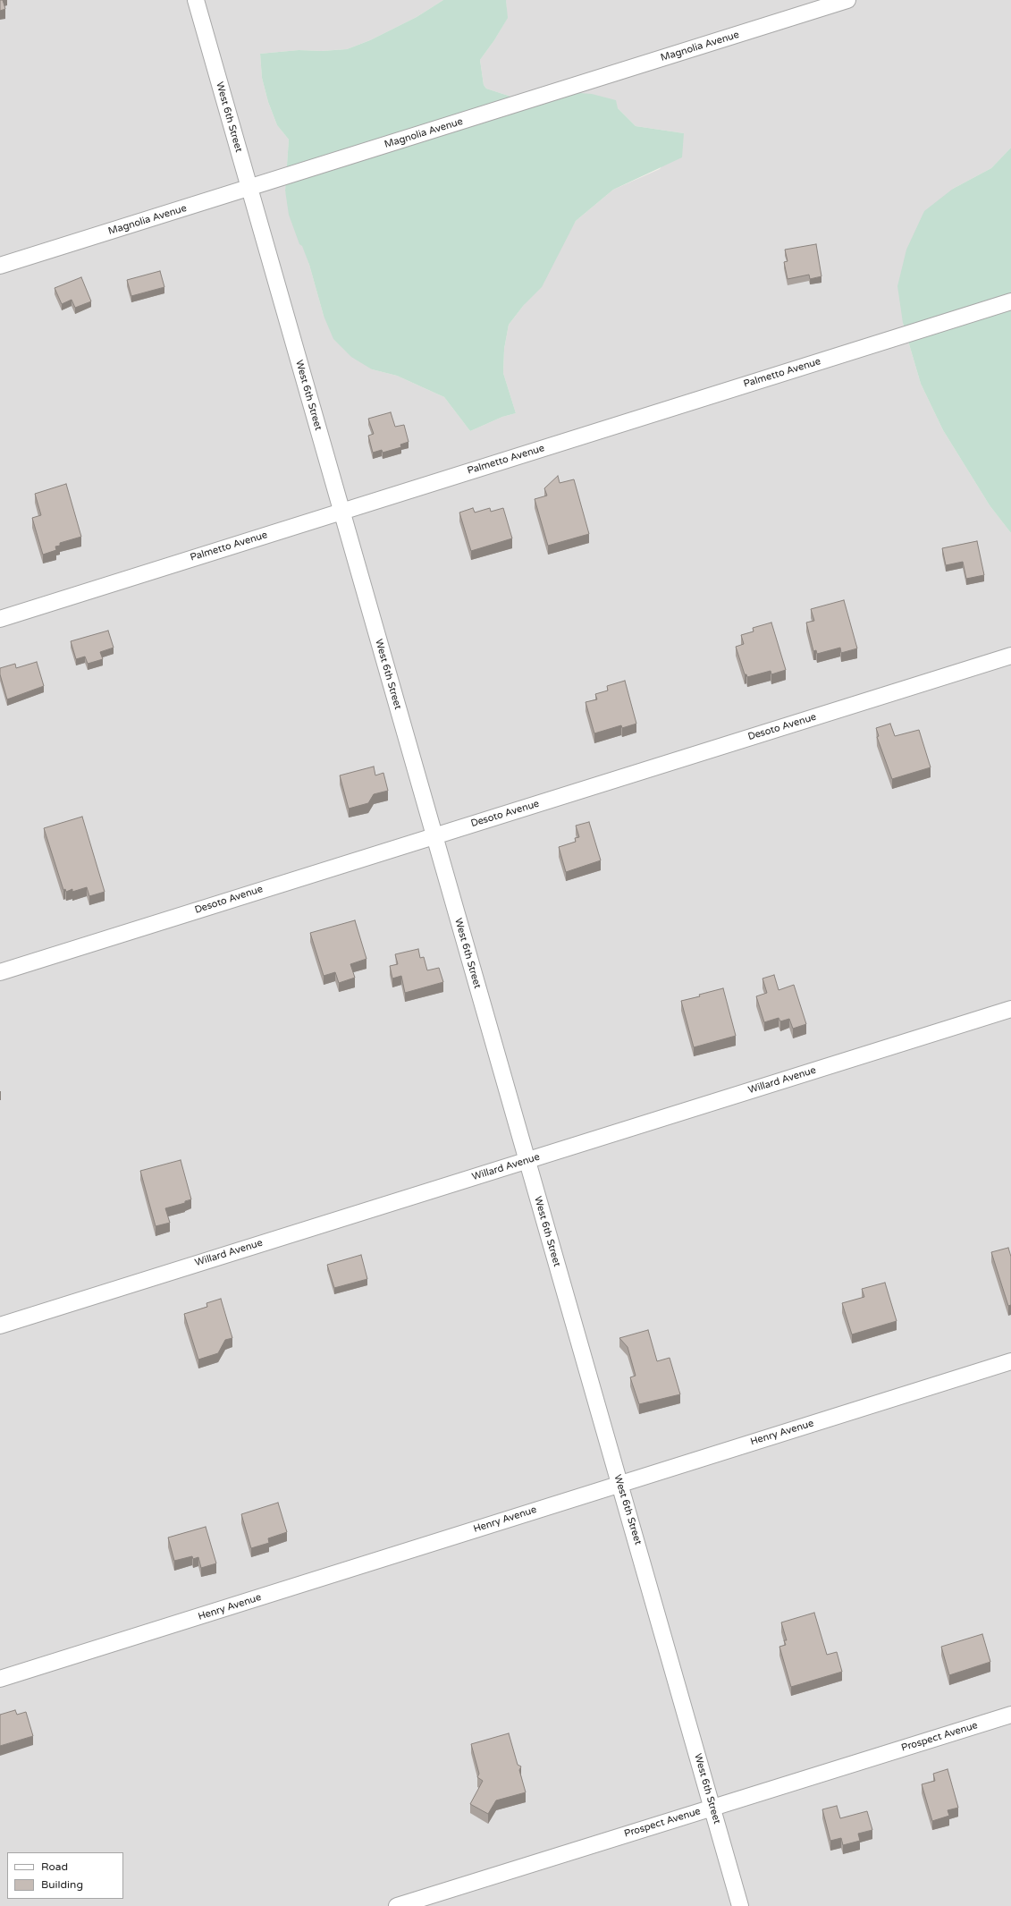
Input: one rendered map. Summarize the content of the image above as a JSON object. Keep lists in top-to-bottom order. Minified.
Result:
{"streets":{"street":["Magnolia Avenue","West 6th Street","Palmetto Avenue","Desoto Avenue","Willard Avenue","Henry Avenue","Prospect Avenue"]},"crossings":[["Magnolia Avenue","West 6th Street"],["West 6th Street","Palmetto Avenue"],["West 6th Street","Desoto Avenue"],["West 6th Street","Willard Avenue"],["West 6th Street","Henry Avenue"],["West 6th Street","Prospect Avenue"]],"legend":["Road","Building"]}
